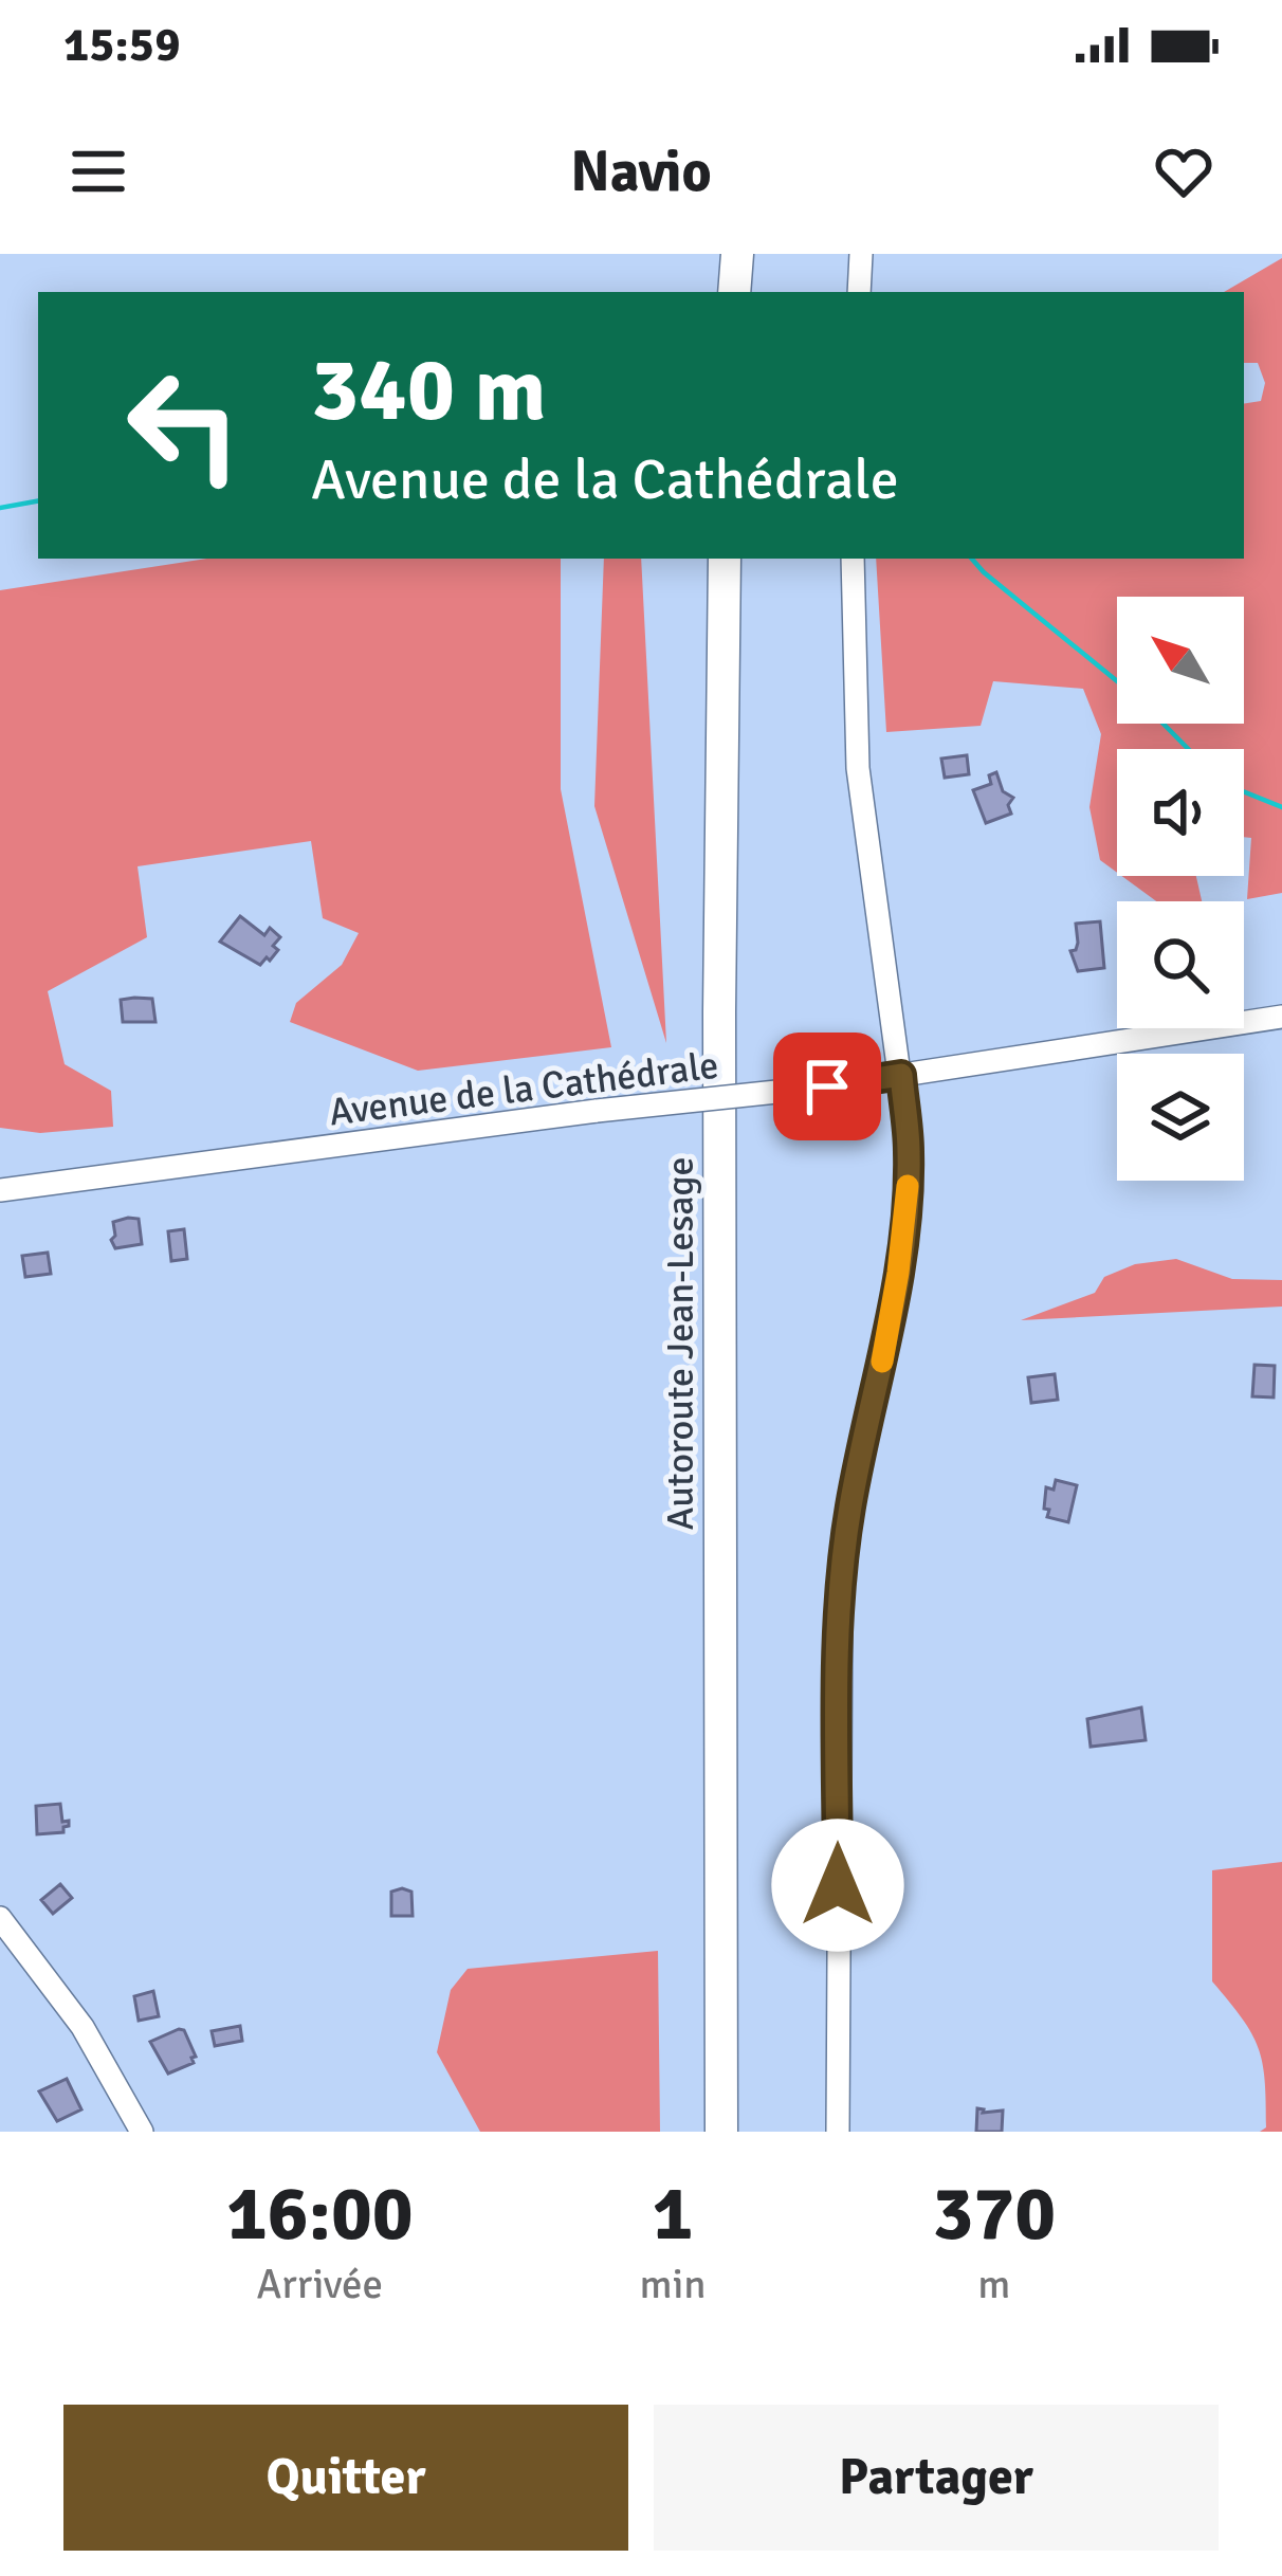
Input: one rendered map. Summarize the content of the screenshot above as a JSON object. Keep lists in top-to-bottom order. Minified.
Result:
{"streets":{"highway":["Autoroute Jean-Lesage"],"street":["Avenue de la Cathédrale"]},"north":"top left","page":{"status":"15:59","header":"Navio","turn":["340 m","Avenue de la Cathédrale"],"eta":["16:00","Arrivée","1","min","370","m"],"buttons":["Quitter","Partager"]}}
